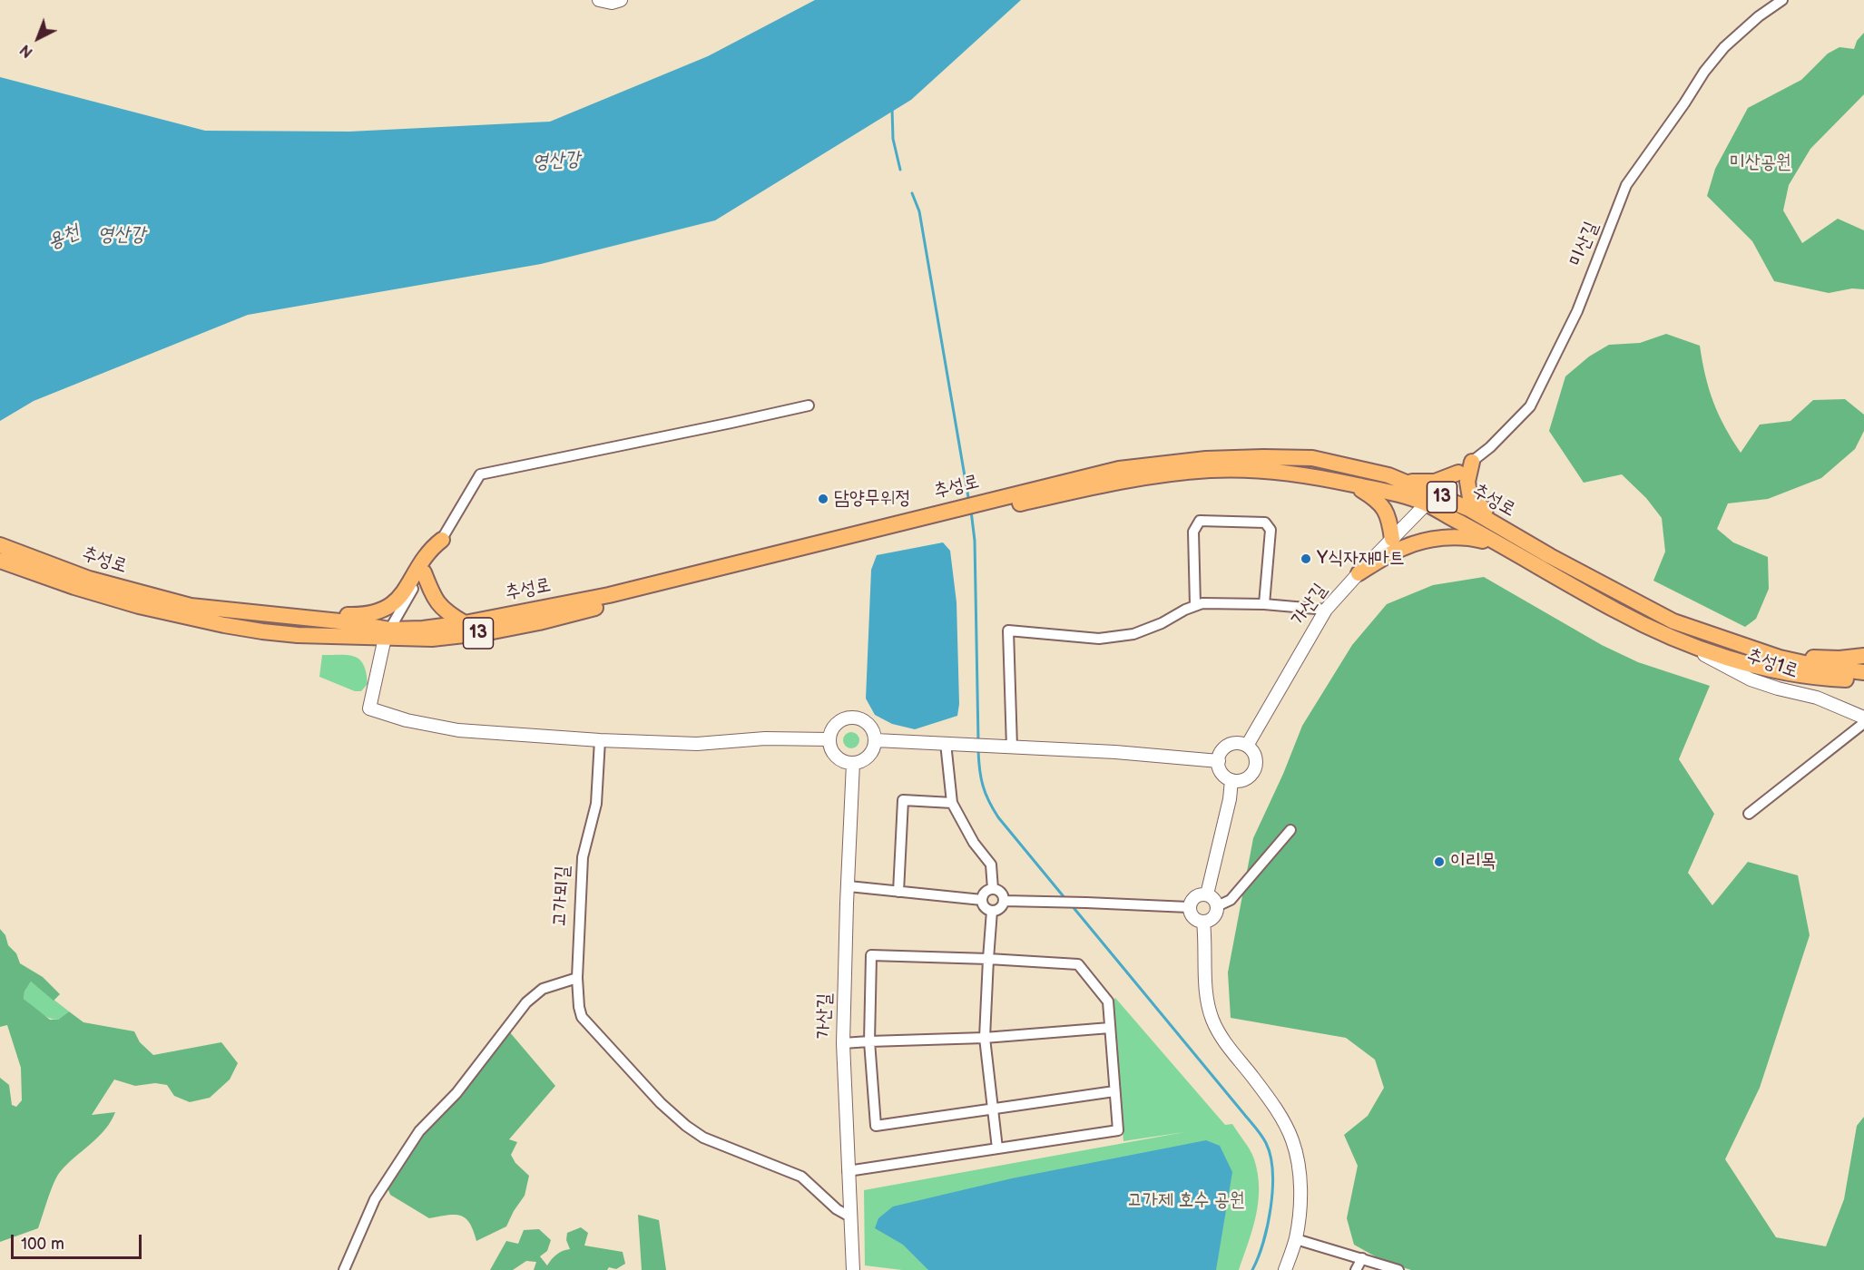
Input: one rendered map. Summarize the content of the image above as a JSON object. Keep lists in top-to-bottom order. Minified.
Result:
{"streets":{"main road":["추성로","13"],"street":["미산길","가산길","추성1로","고가뫼길"]},"crossings":[["미산길","추성로"],["미산길","가산길"],["추성로","가산길"],["추성로","추성1로"],["가산길","고가뫼길"]],"water":["영산강","용천"],"parks":["미산공원","고가제 호수 공원"],"places":["담양무위정","Y식자재마트","이리목"],"scale_bar":"100 m","north":"bottom left"}
